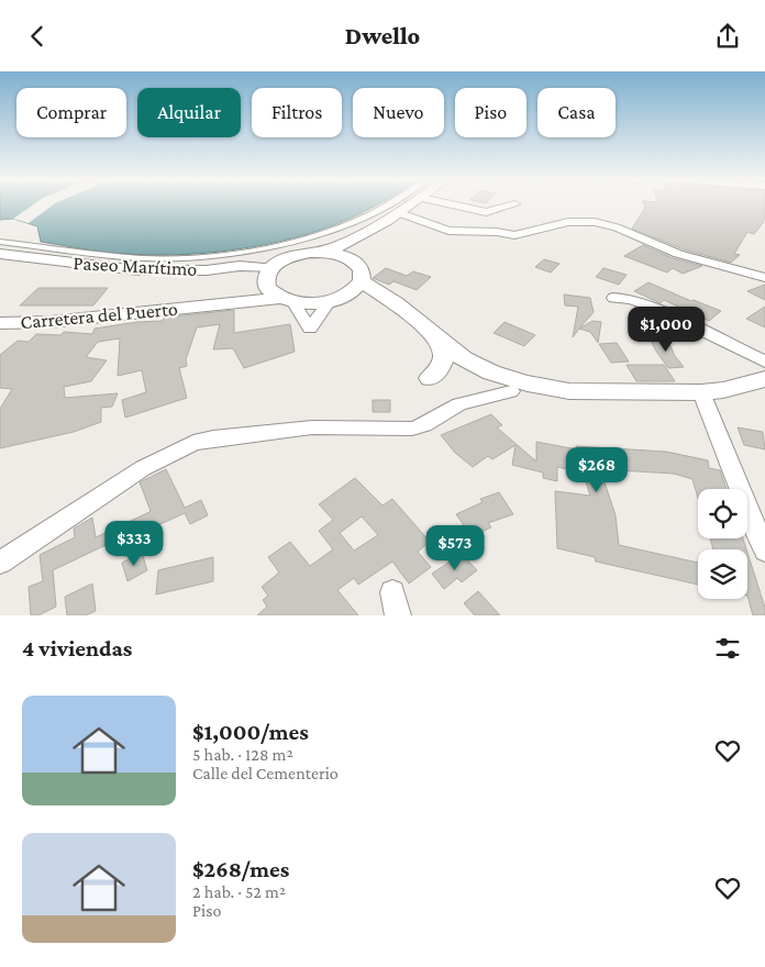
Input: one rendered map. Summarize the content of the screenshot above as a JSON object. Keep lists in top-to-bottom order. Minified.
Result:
{"streets":{"main road":["Carretera del Puerto"],"street":["Paseo Marítimo"]},"crossings":[["Paseo Marítimo","Carretera del Puerto"]],"page":{"header":"Dwello","chip":["Comprar","Alquilar","Filtros","Nuevo","Piso","Casa"],"price":["$1,000","$268","$333","$573"],"heading":"4 viviendas","list":[{"name":"$1,000/mes","note":"5 hab. · 128 m² · Calle del Cementerio"},{"name":"$268/mes","note":"2 hab. · 52 m² · Piso"}]}}
